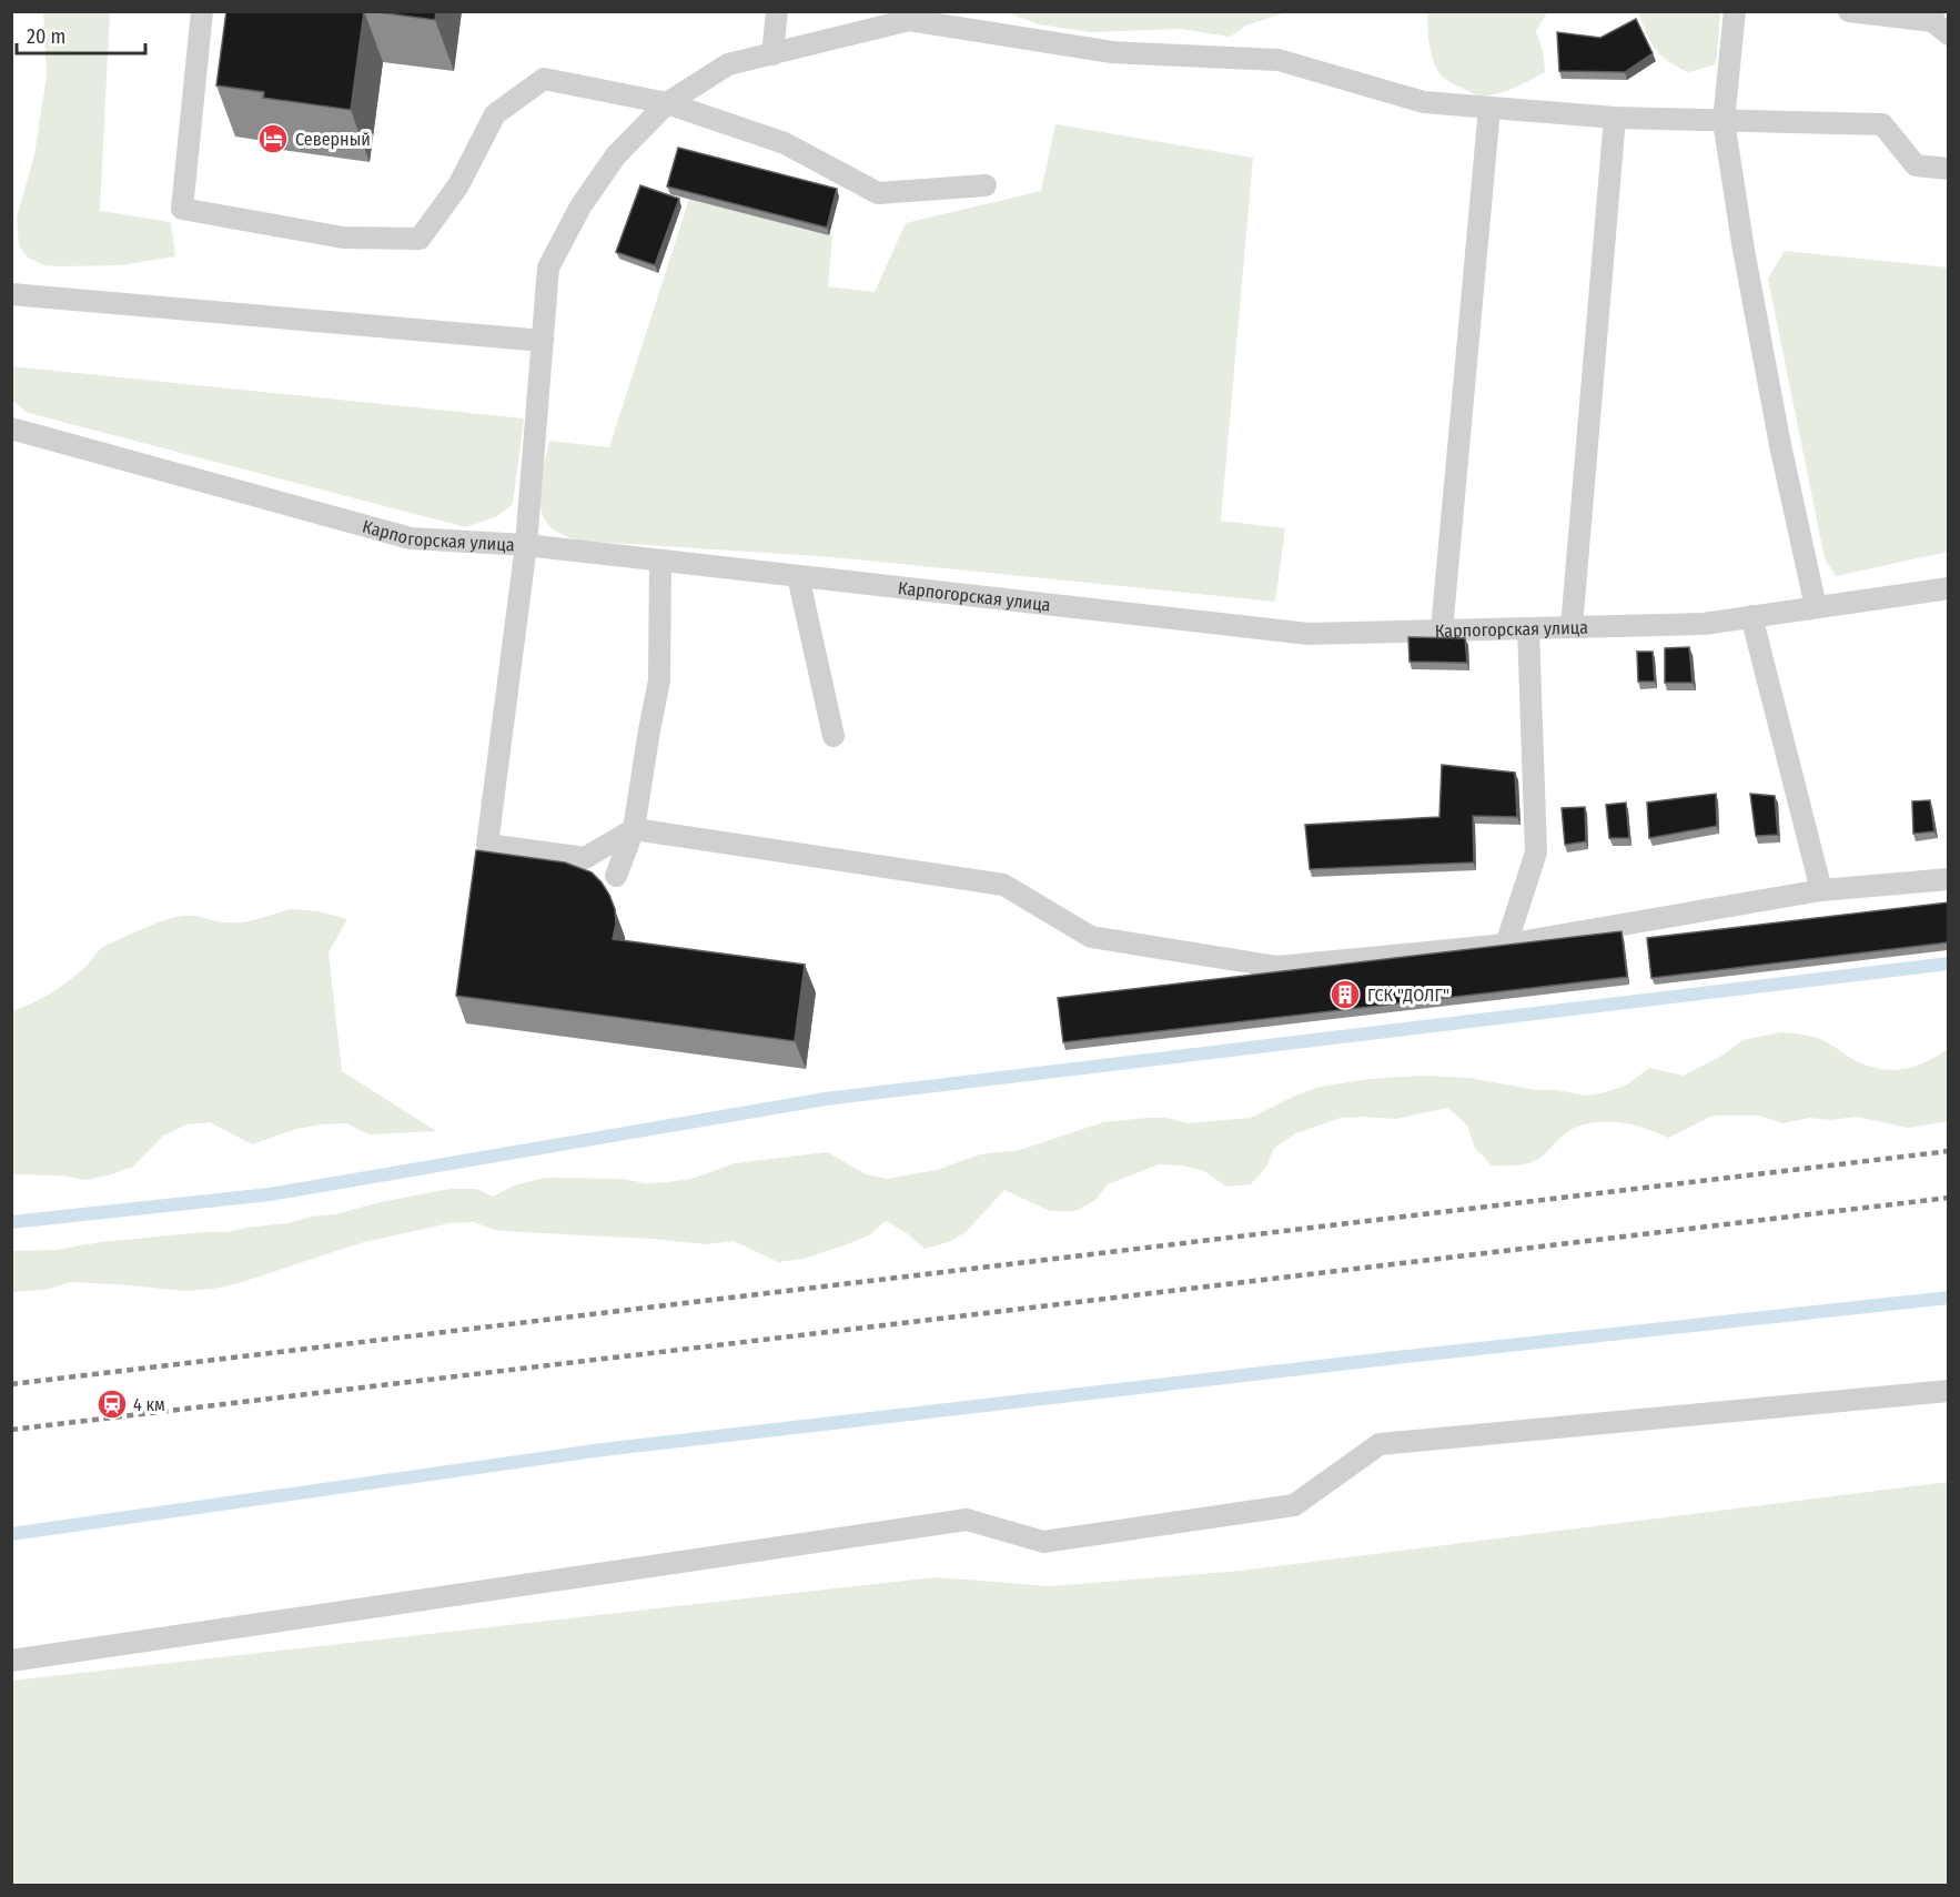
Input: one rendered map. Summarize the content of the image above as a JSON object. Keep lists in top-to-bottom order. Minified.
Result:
{"streets":{"lane":["Карпогорская улица"]},"places":{"hotel":["Северный"],"building":["ГСК \"ДОЛГ\""],"station":["4 км"]},"scale_bar":"20 m"}
